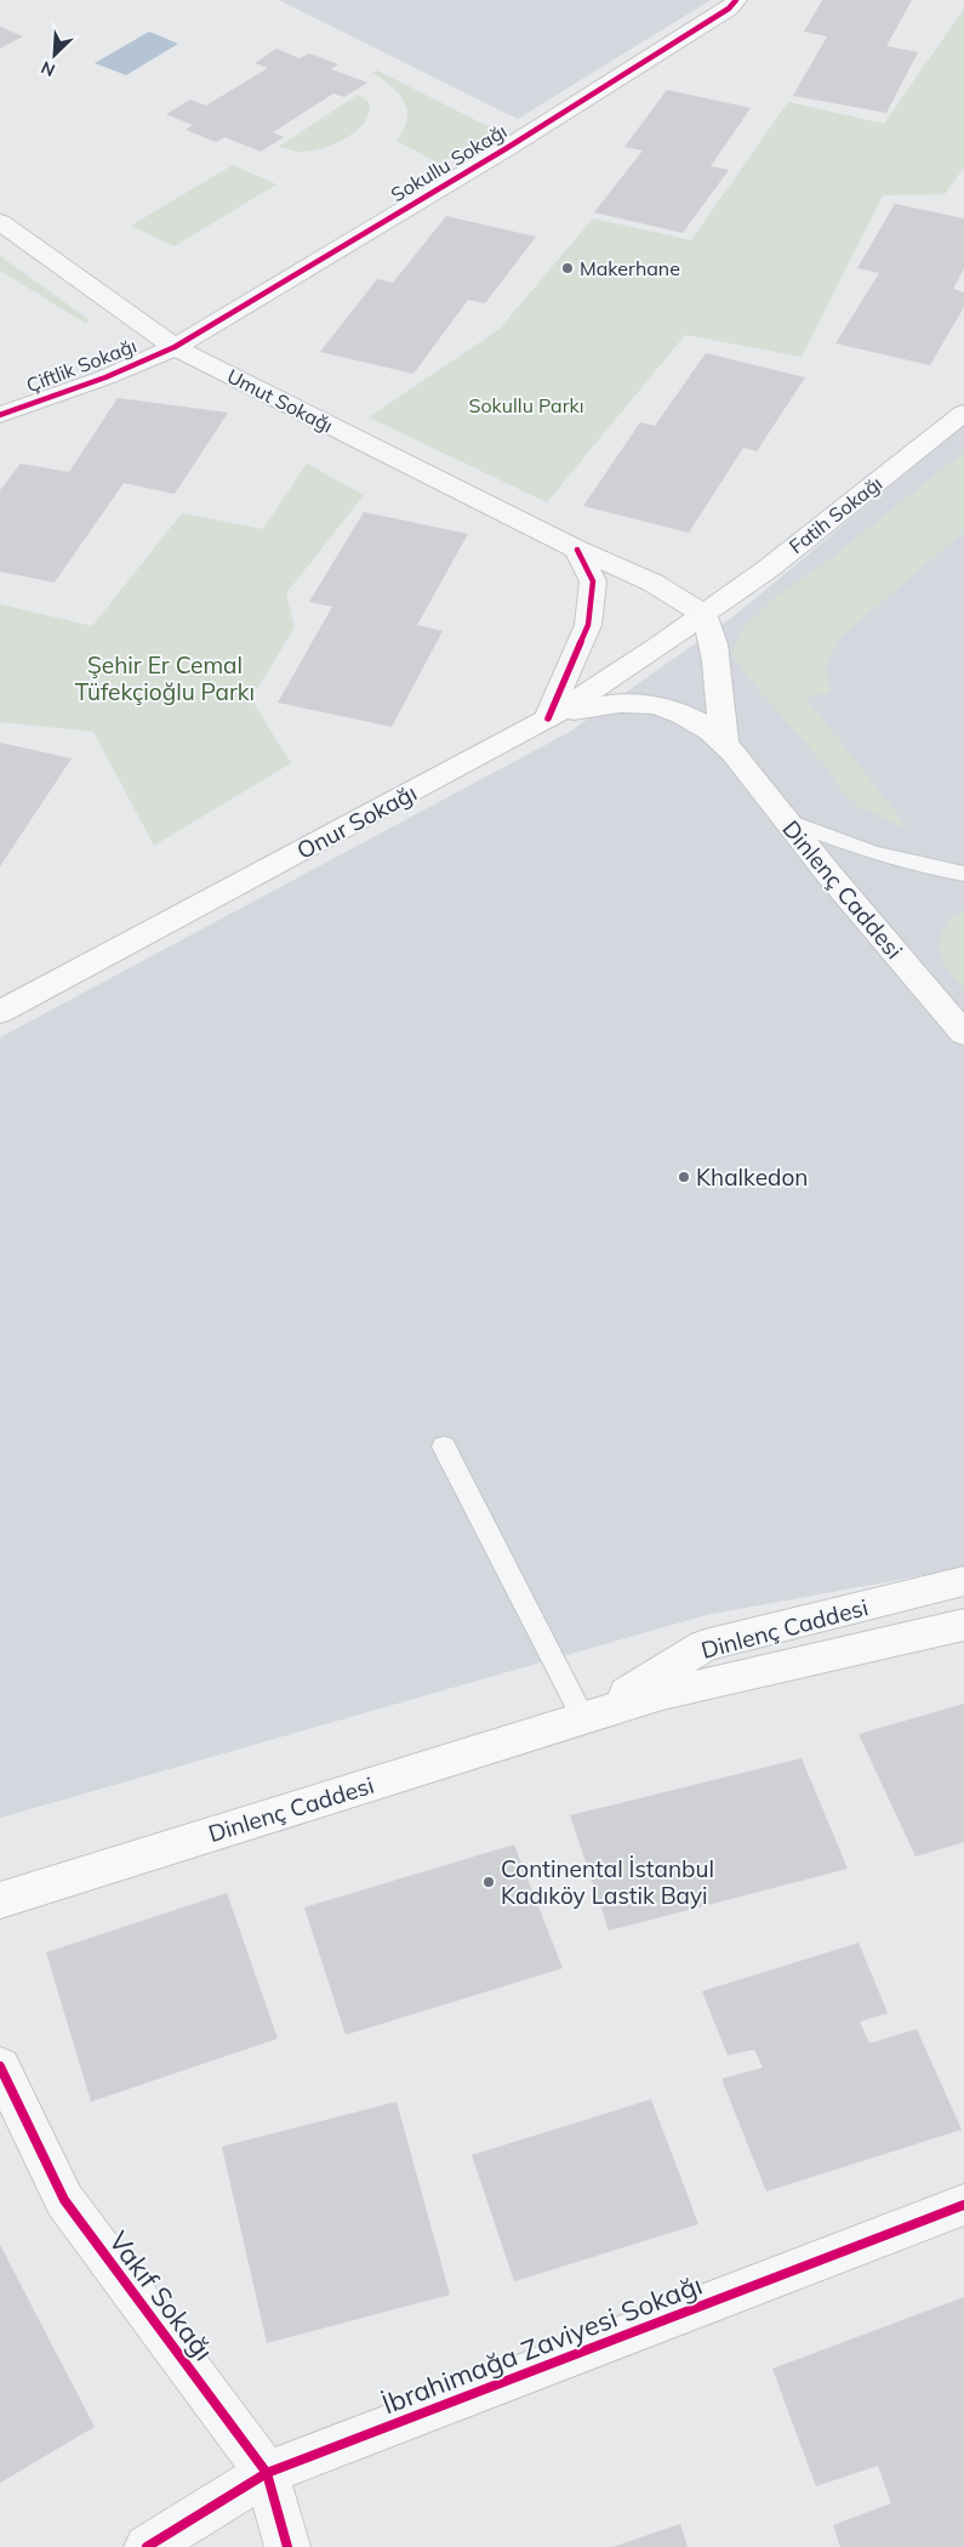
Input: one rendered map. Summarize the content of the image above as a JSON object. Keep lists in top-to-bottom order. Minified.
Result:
{"streets":{"main road":["Fatih Sokağı","Onur Sokağı","Dinlenç Caddesi"],"street":["Sokullu Sokağı","Çiftlik Sokağı","Umut Sokağı","Vakıf Sokağı","İbrahimağa Zaviyesi Sokağı"]},"crossings":[["Sokullu Sokağı","Çiftlik Sokağı"],["Sokullu Sokağı","Umut Sokağı"],["Çiftlik Sokağı","Umut Sokağı"],["Umut Sokağı","Fatih Sokağı"],["Umut Sokağı","Onur Sokağı"],["Umut Sokağı","Dinlenç Caddesi"],["Fatih Sokağı","Onur Sokağı"],["Fatih Sokağı","Dinlenç Caddesi"],["Onur Sokağı","Dinlenç Caddesi"],["Vakıf Sokağı","İbrahimağa Zaviyesi Sokağı"]],"parks":["Sokullu Parkı","Şehir Er Cemal Tüfekçioğlu Parkı"],"places":["Makerhane","Khalkedon","Continental İstanbul Kadıköy Lastik Bayi"],"north":"bottom left"}
